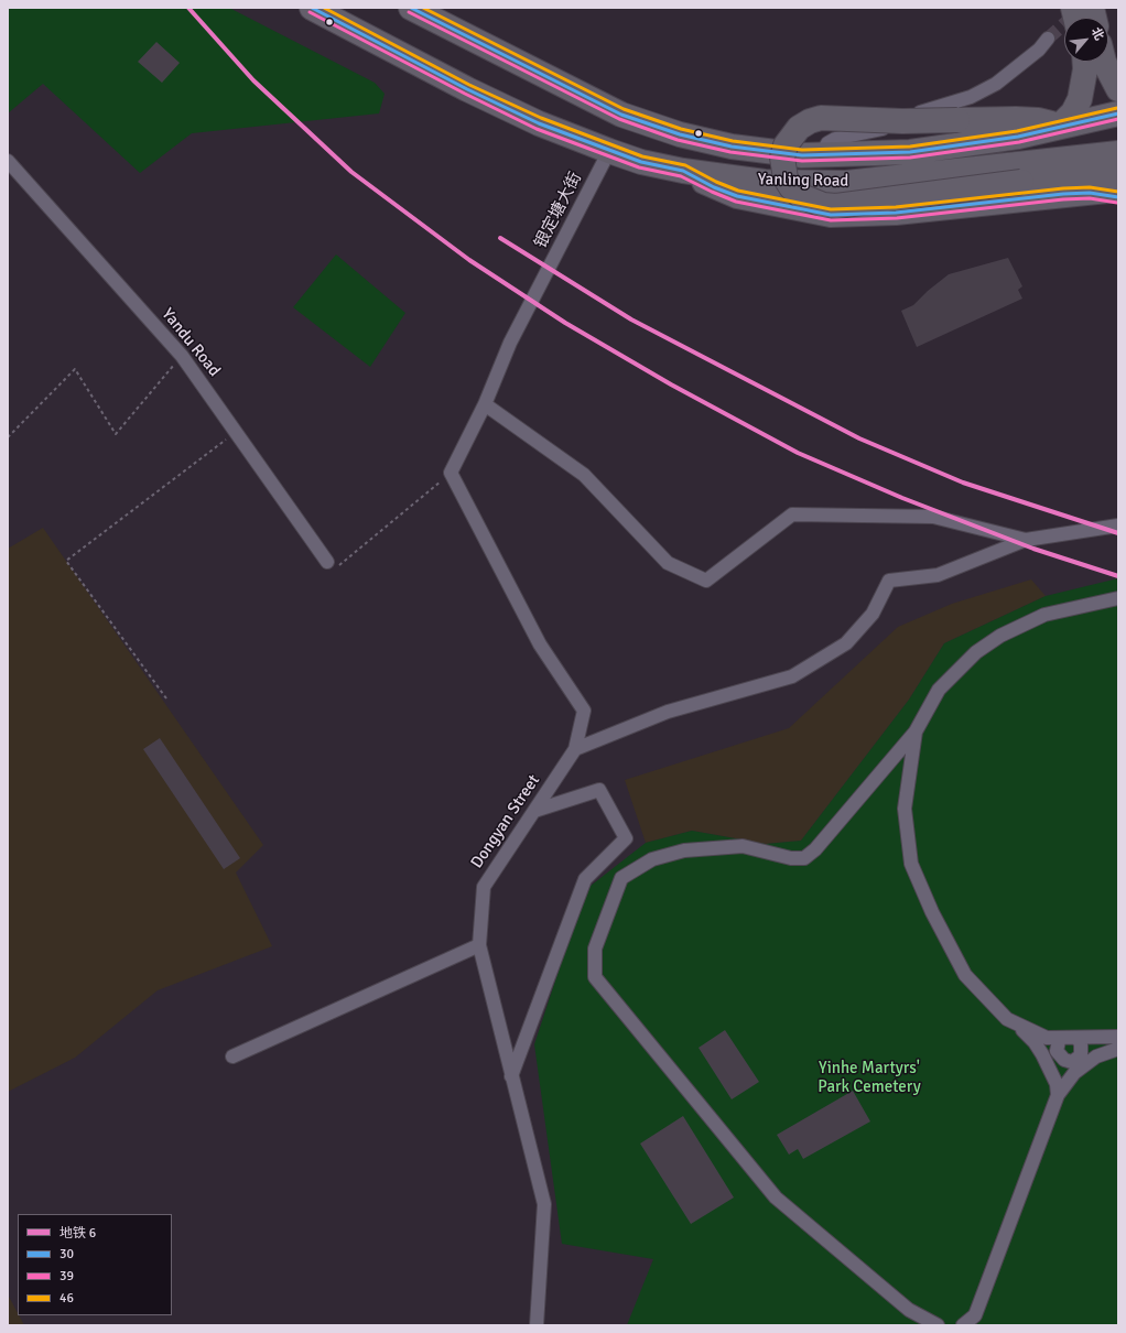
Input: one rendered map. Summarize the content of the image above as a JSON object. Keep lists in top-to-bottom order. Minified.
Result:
{"streets":{"highway":["Yanling Road"],"street":["银定塘大街","Yandu Road","Dongyan Street"]},"crossings":[["Yanling Road","银定塘大街"]],"parks":["Yinhe Martyrs' Park Cemetery"],"lines":["metro line 6","transit line 30","transit line 46","transit line 39"],"legend":["地铁 6","30","39","46"],"north":"top right"}
